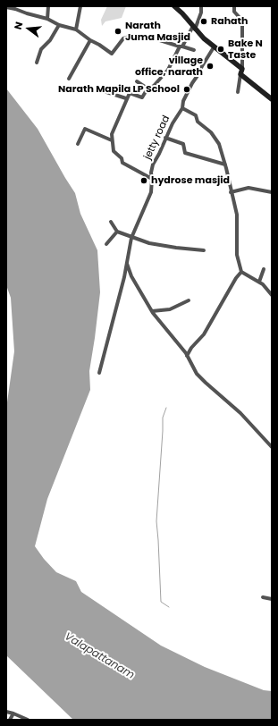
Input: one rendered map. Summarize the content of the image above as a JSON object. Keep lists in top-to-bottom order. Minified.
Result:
{"streets":{"street":["jetty road"]},"water":["Valapattanam"],"places":["Rahath","Narath Juma Masjid","Bake N Taste","village office, narath","Narath Mapila LP School","hydrose masjid"],"north":"left"}
